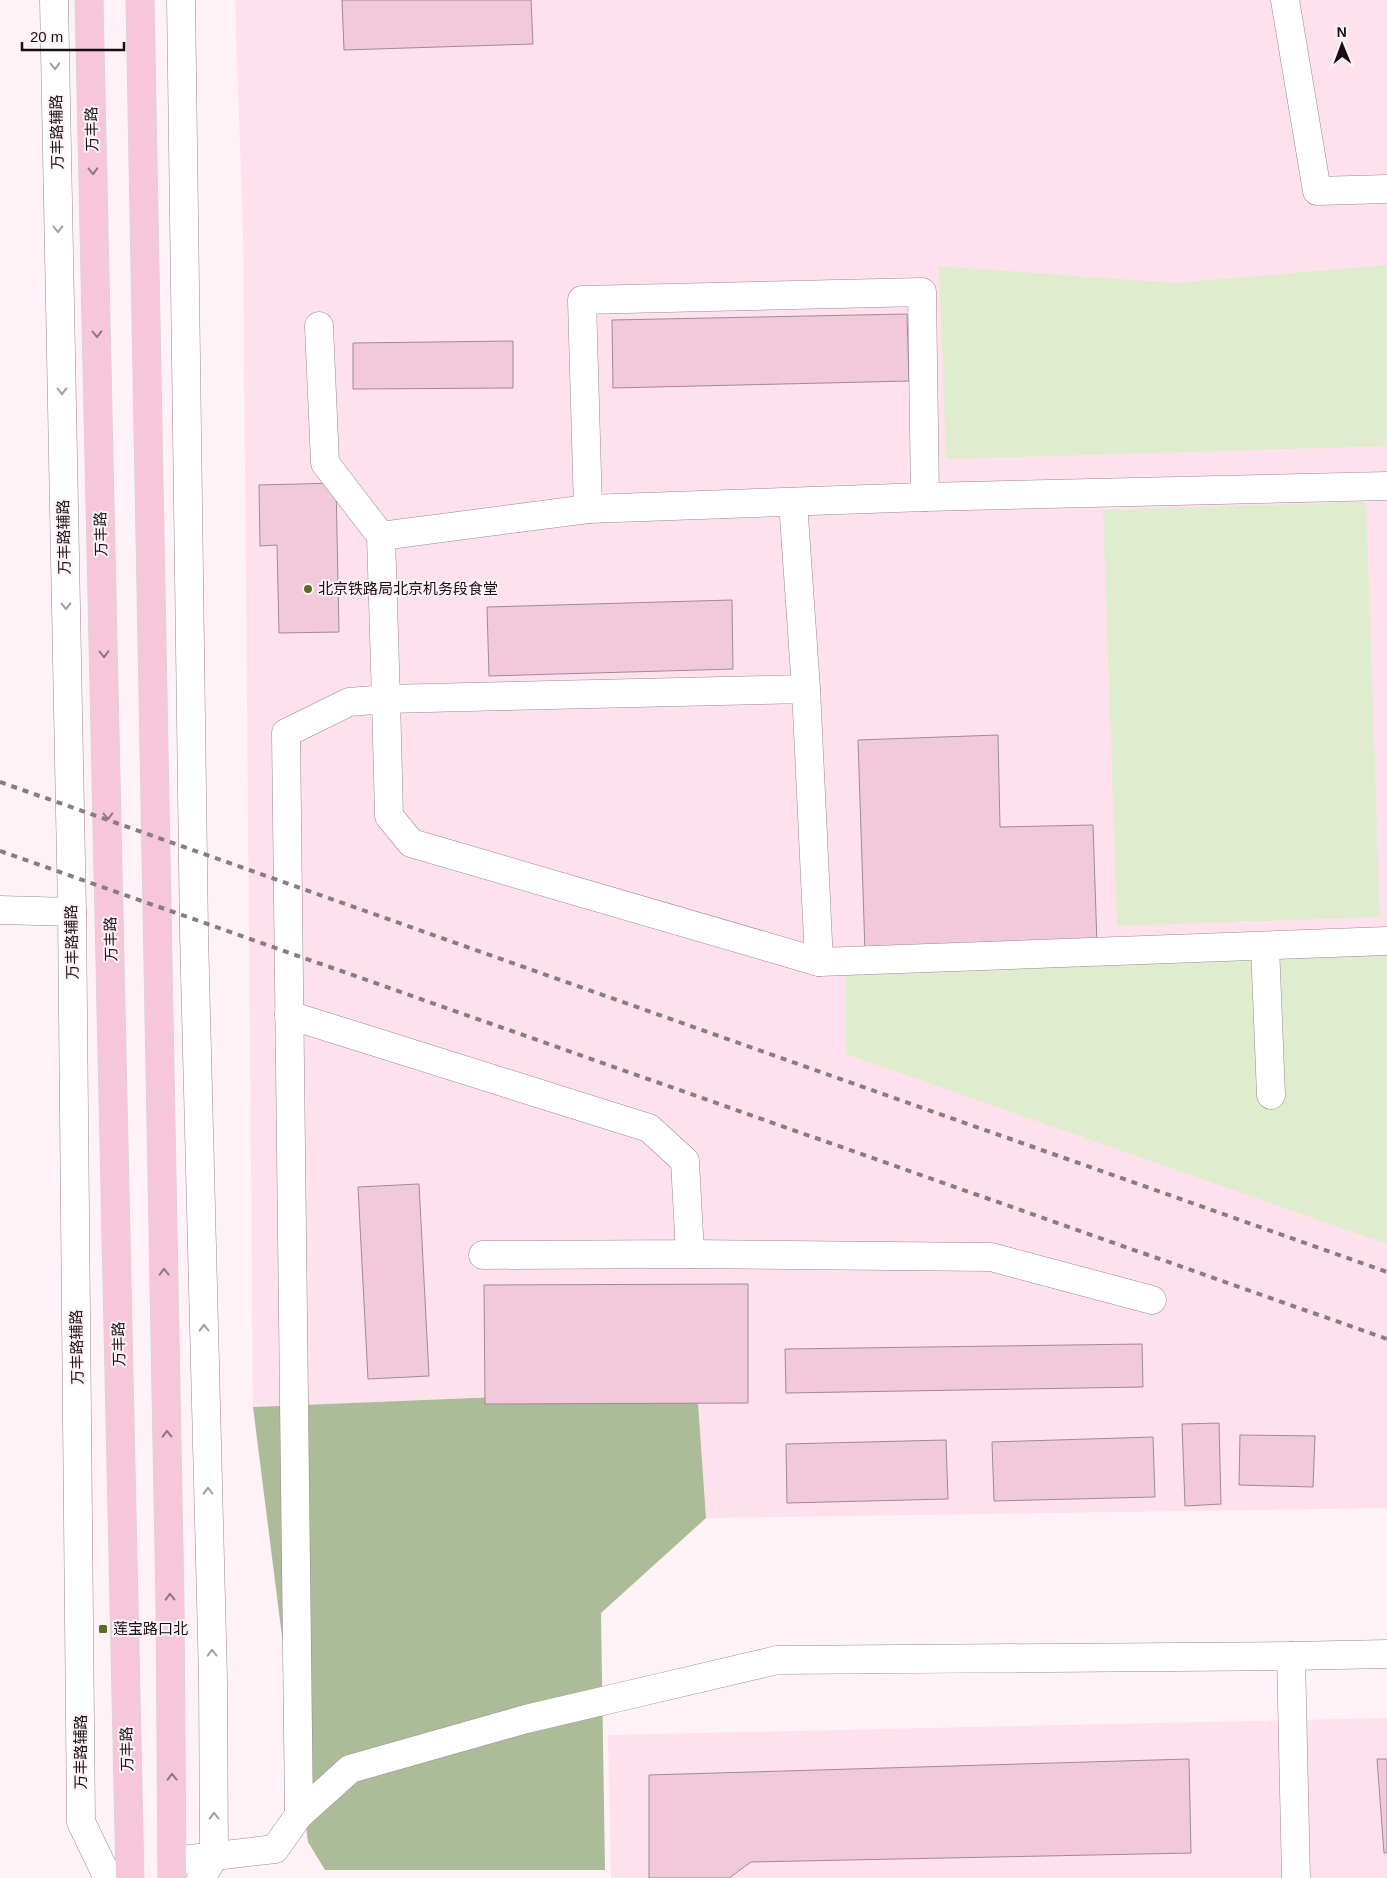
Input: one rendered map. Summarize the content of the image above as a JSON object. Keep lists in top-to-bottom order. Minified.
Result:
{"streets":{"main road":["万丰路"],"street":["万丰路辅路"]},"places":{"other":["北京铁路局北京机务段食堂"],"transit":["莲宝路口北"]},"scale_bar":"20 m","north":"top"}
